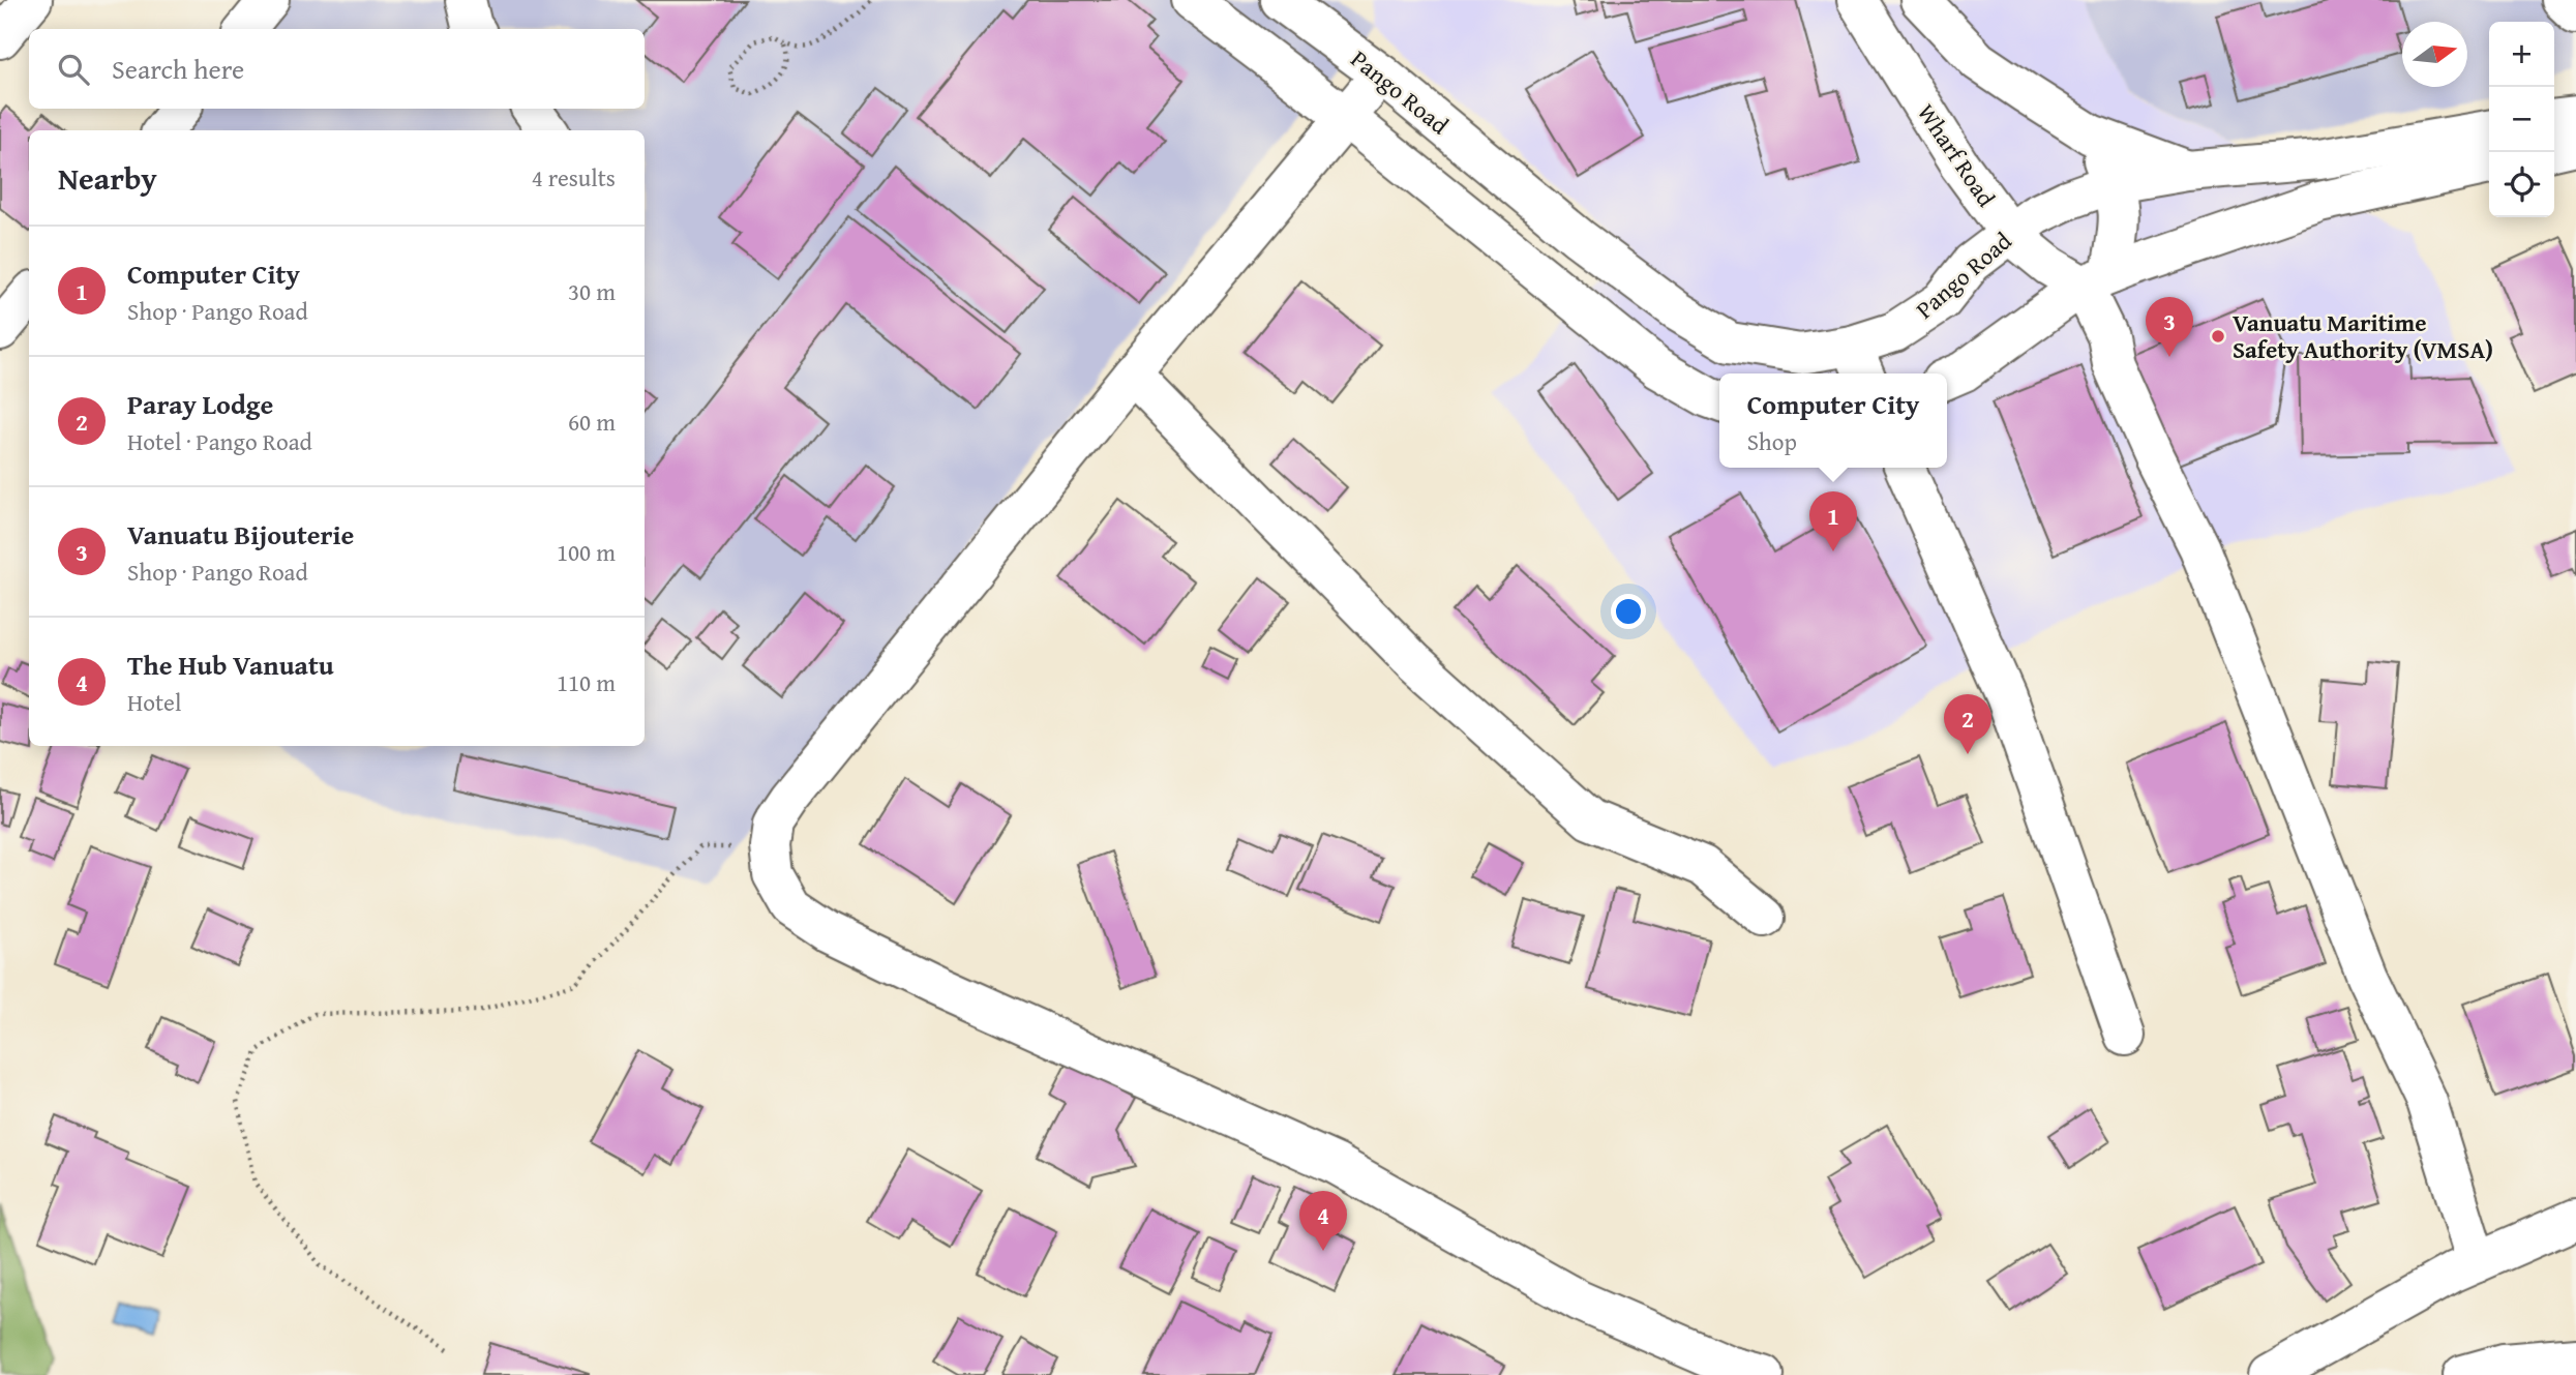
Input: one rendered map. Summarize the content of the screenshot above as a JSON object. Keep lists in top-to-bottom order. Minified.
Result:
{"streets":{"street":["Pango Road","Wharf Road"]},"crossings":[["Pango Road","Wharf Road"]],"places":["Vanuatu Maritime Safety Authority (VMSA)"],"north":"right","page":{"map_buttons":["+","−"],"search":"Search here","heading":["Nearby","4 results"],"list":[{"mark":"1","name":"Computer City","note":"Shop · Pango Road","value":"30 m"},{"mark":"2","name":"Paray Lodge","note":"Hotel · Pango Road","value":"60 m"},{"mark":"3","name":"Vanuatu Bijouterie","note":"Shop · Pango Road","value":"100 m"},{"mark":"4","name":"The Hub Vanuatu","note":"Hotel","value":"110 m"}],"pins":["3","1","2","4"],"popup":["Computer City","Shop"]}}
